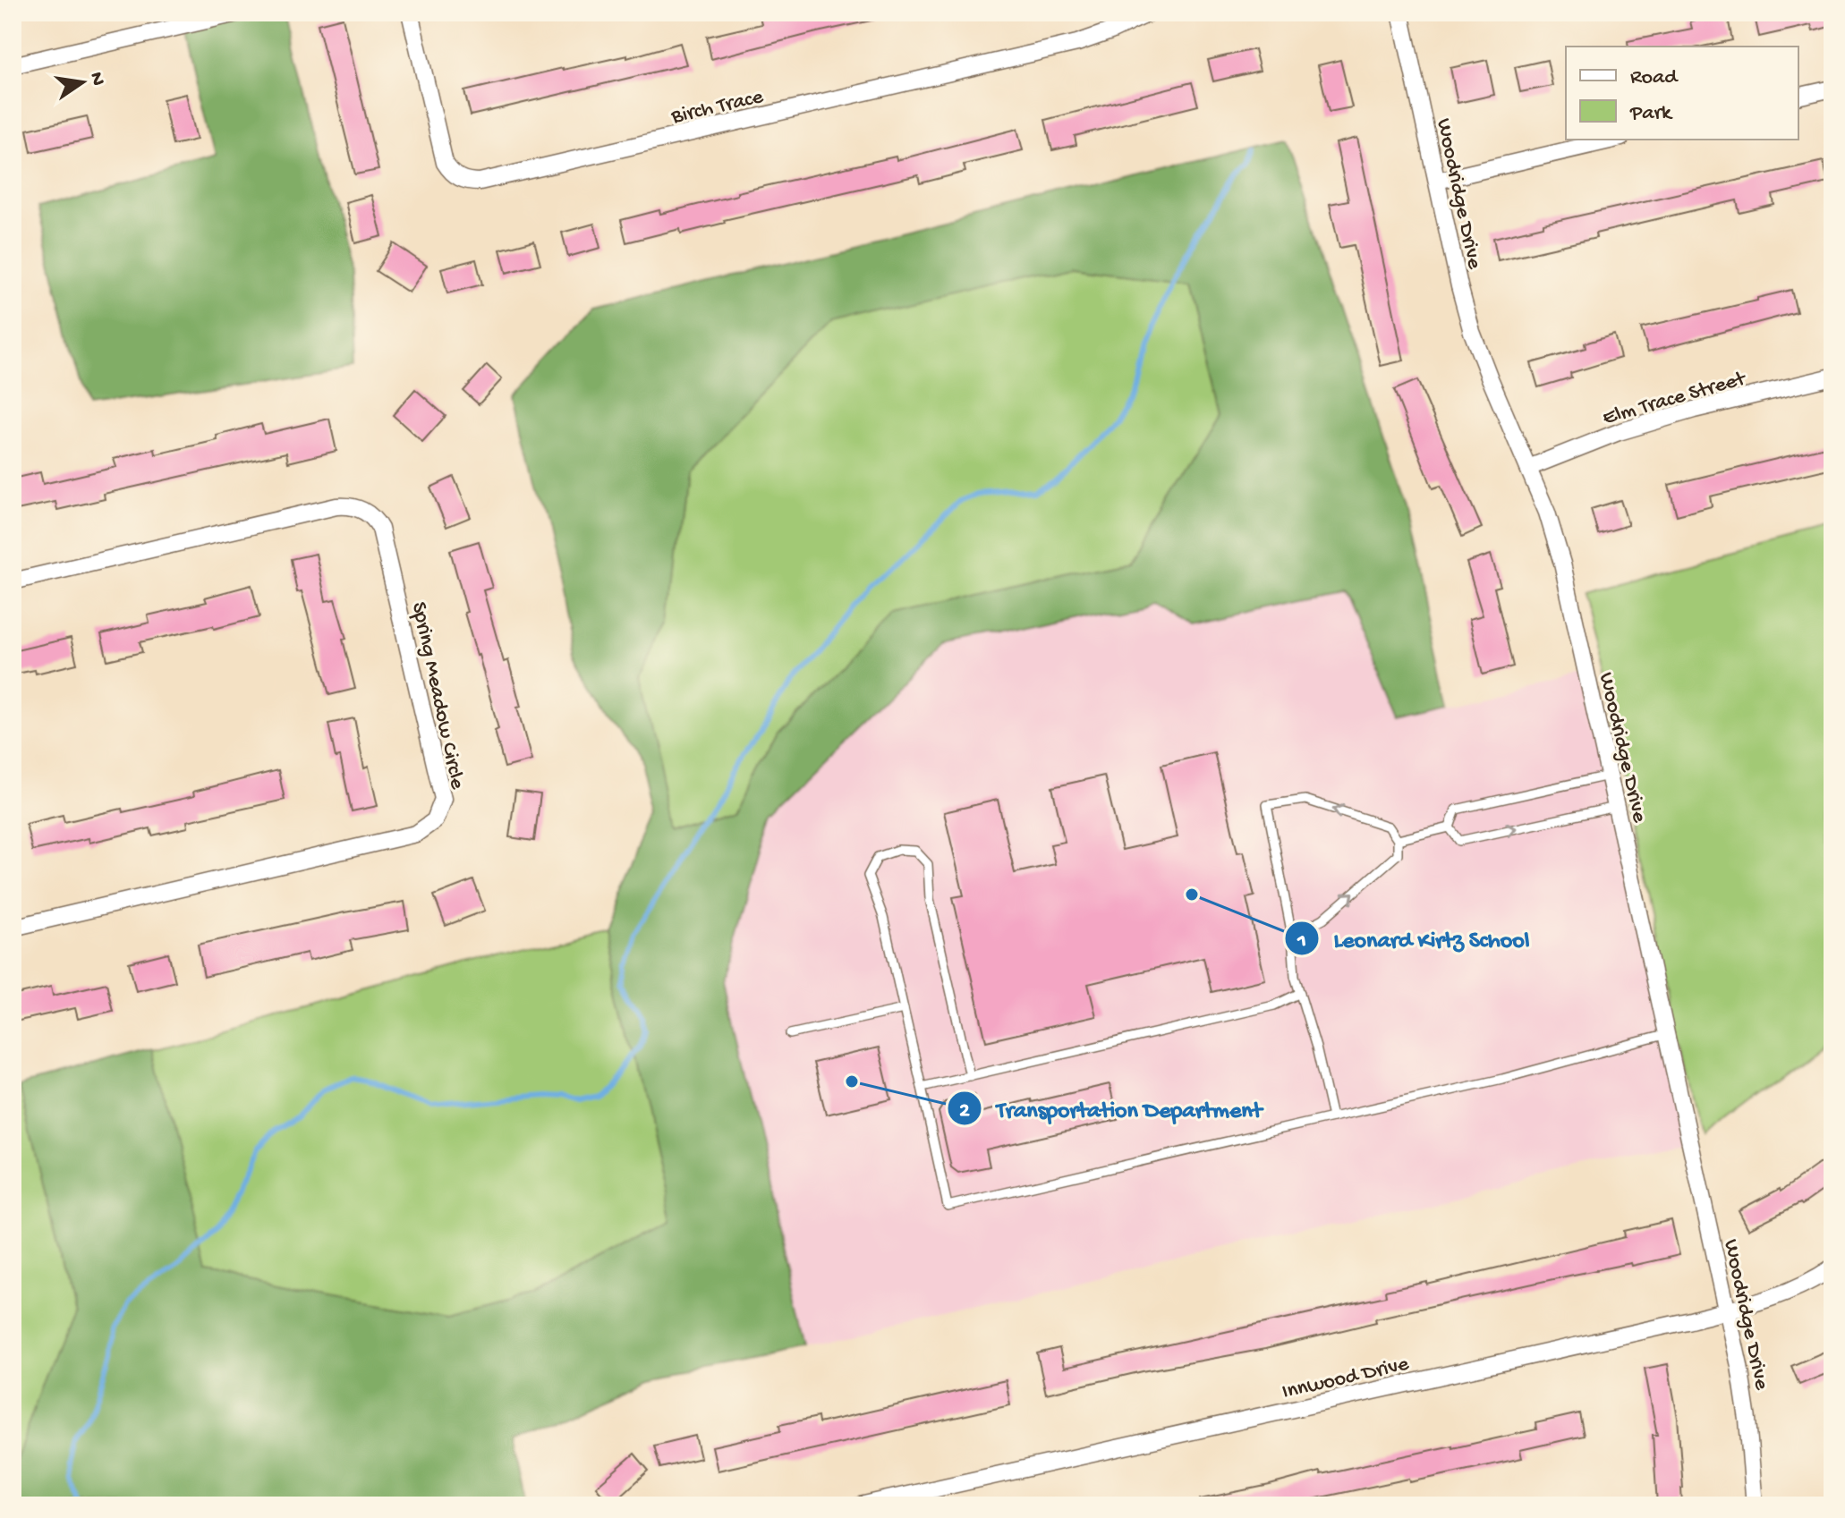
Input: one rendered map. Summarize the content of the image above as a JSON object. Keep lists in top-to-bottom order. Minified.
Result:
{"streets":{"street":["Birch Trace","Woodridge Drive","Elm Trace Street","Spring Meadow Circle","Innwood Drive"]},"crossings":[["Woodridge Drive","Elm Trace Street"],["Woodridge Drive","Innwood Drive"]],"places":["Leonard Kirtz School","Transportation Department"],"legend":["Road","Park"],"north":"right"}
